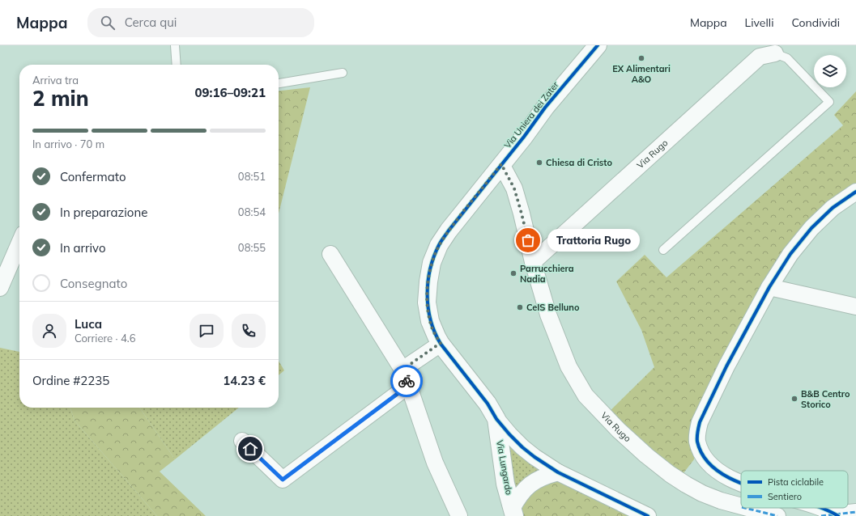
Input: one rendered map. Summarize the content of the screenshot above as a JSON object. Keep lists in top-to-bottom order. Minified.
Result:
{"streets":{"street":["Via Uniera dei Zater","Via Rugo","Via Lungardo"]},"crossings":[["Via Uniera dei Zater","Via Rugo"],["Via Uniera dei Zater","Via Lungardo"]],"places":["EX Alimentari A&O","Chiesa di Cristo","Trattoria Rugo","Parrucchiera Nadia","CeIS Belluno","B&B Centro Storico"],"legend":["Pista ciclabile","Sentiero"],"page":{"header":"Mappa","search":"Cerca qui","nav":["Mappa","Livelli","Condividi"],"heading":["2 min","Arriva tra","09:16–09:21"],"panel":["Luca","Corriere · 4.6","Ordine #2235","14.23 €"],"bar":"In arrivo · 70 m","list":[["Confermato","08:51"],["In preparazione","08:54"],["In arrivo","08:55"],"Consegnato"],"bubble":"Trattoria Rugo"}}
